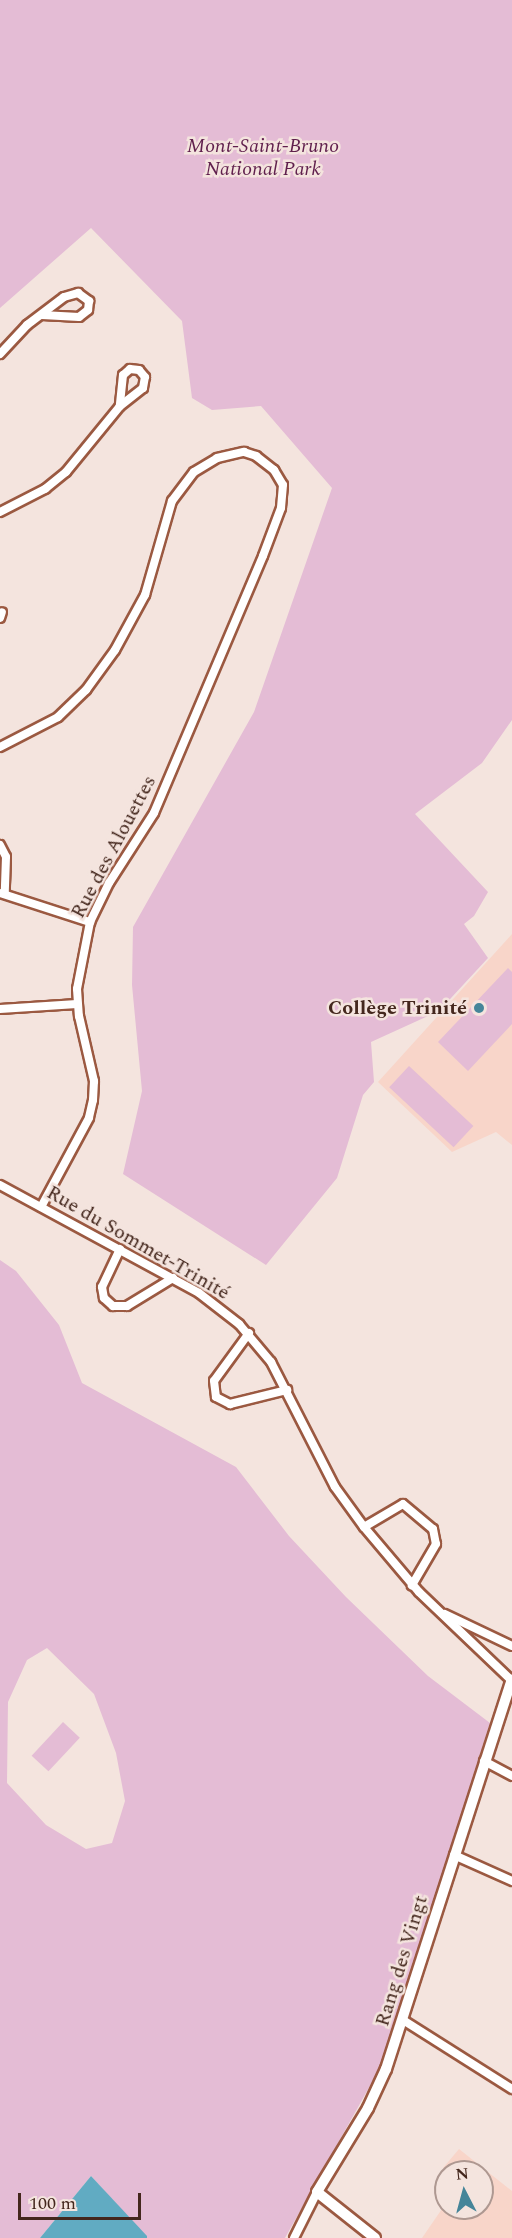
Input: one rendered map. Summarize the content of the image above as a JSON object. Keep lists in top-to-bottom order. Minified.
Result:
{"streets":{"street":["Rue des Alouettes","Rue du Sommet-Trinité","Rang des Vingt"]},"crossings":[["Rue des Alouettes","Rue du Sommet-Trinité"],["Rue du Sommet-Trinité","Rang des Vingt"]],"parks":["Mont-Saint-Bruno National Park"],"places":["Collège Trinité"],"scale_bar":"100 m","north":"top"}
